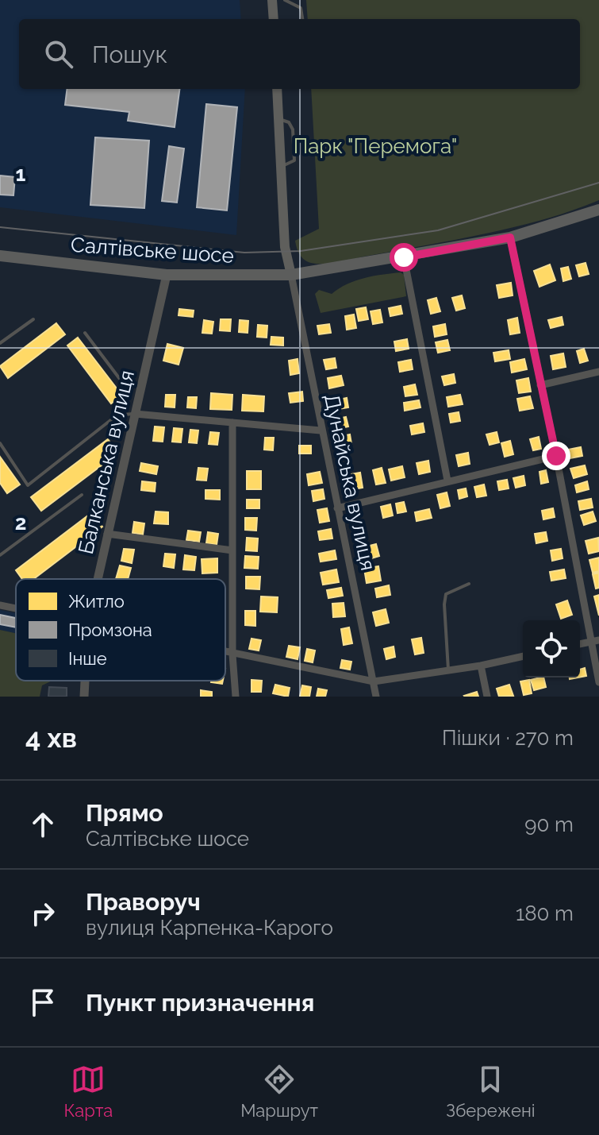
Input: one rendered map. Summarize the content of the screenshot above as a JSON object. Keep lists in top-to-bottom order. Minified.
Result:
{"streets":{"main road":["Салтівське шосе"],"street":["Балканська вулиця","Дунайська вулиця"]},"crossings":[["Салтівське шосе","Балканська вулиця"],["Салтівське шосе","Дунайська вулиця"]],"parks":["Парк \"Перемога\""],"legend":["Житло","Промзона","Інше"],"page":{"search":"Пошук","heading":["4 хв","Пішки · 270 m"],"list":[["Прямо","Салтівське шосе","90 m"],["Праворуч","вулиця Карпенка-Карого","180 m"],"Пункт призначення"],"nav":["Карта","Маршрут","Збережені"]},"grid":{"rows":["1","2"]}}
